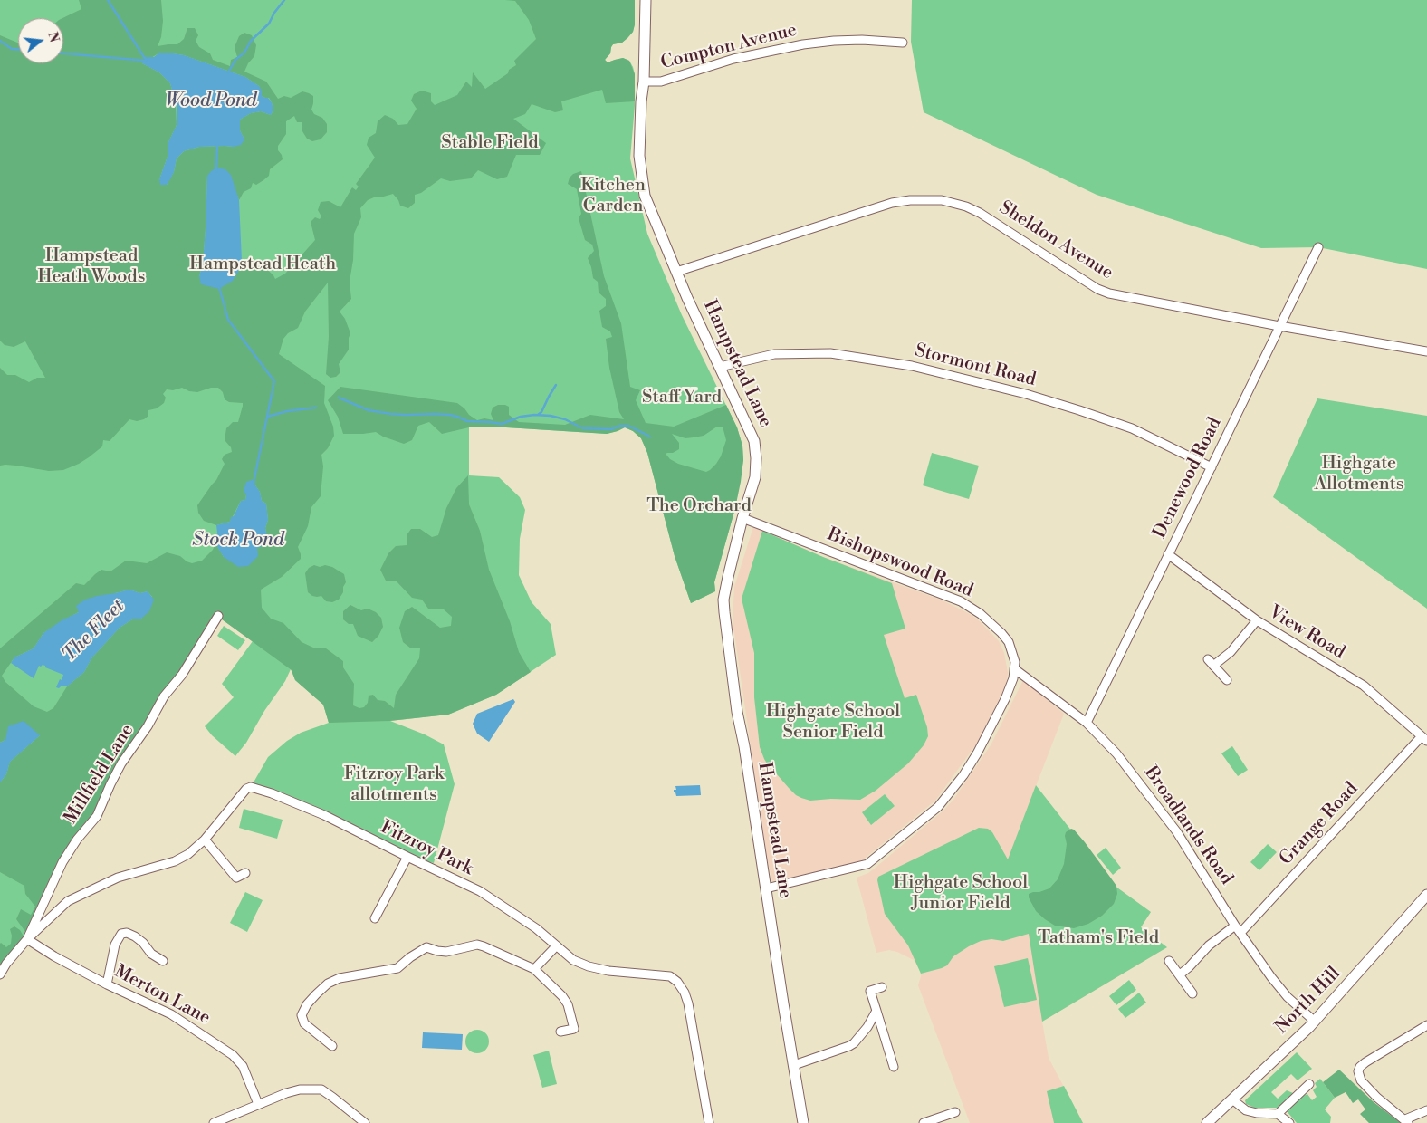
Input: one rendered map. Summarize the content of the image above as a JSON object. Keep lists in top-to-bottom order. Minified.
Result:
{"streets":{"main road":["Hampstead Lane","North Hill"],"street":["Compton Avenue","Sheldon Avenue","Stormont Road","Denewood Road","Bishopswood Road","View Road","Millfield Lane","Grange Road","Broadlands Road","Fitzroy Park","Merton Lane"]},"crossings":[["Compton Avenue","Hampstead Lane"],["Sheldon Avenue","Hampstead Lane"],["Sheldon Avenue","Denewood Road"],["Hampstead Lane","Stormont Road"],["Hampstead Lane","Bishopswood Road"],["Stormont Road","Denewood Road"],["Denewood Road","View Road"],["Denewood Road","Broadlands Road"],["Bishopswood Road","Broadlands Road"],["View Road","Grange Road"],["Millfield Lane","Fitzroy Park"],["Millfield Lane","Merton Lane"],["Grange Road","Broadlands Road"],["Broadlands Road","North Hill"],["Fitzroy Park","Merton Lane"]],"water":["Wood Pond","Stock Pond","The Fleet"],"parks":["Stable Field","Kitchen Garden","Hampstead Heath Woods","Hampstead Heath","Staff Yard","Highgate Allotments","The Orchard","Highgate School Senior Field","Fitzroy Park allotments","Highgate School Junior Field","Tatham's Field"],"north":"right"}
